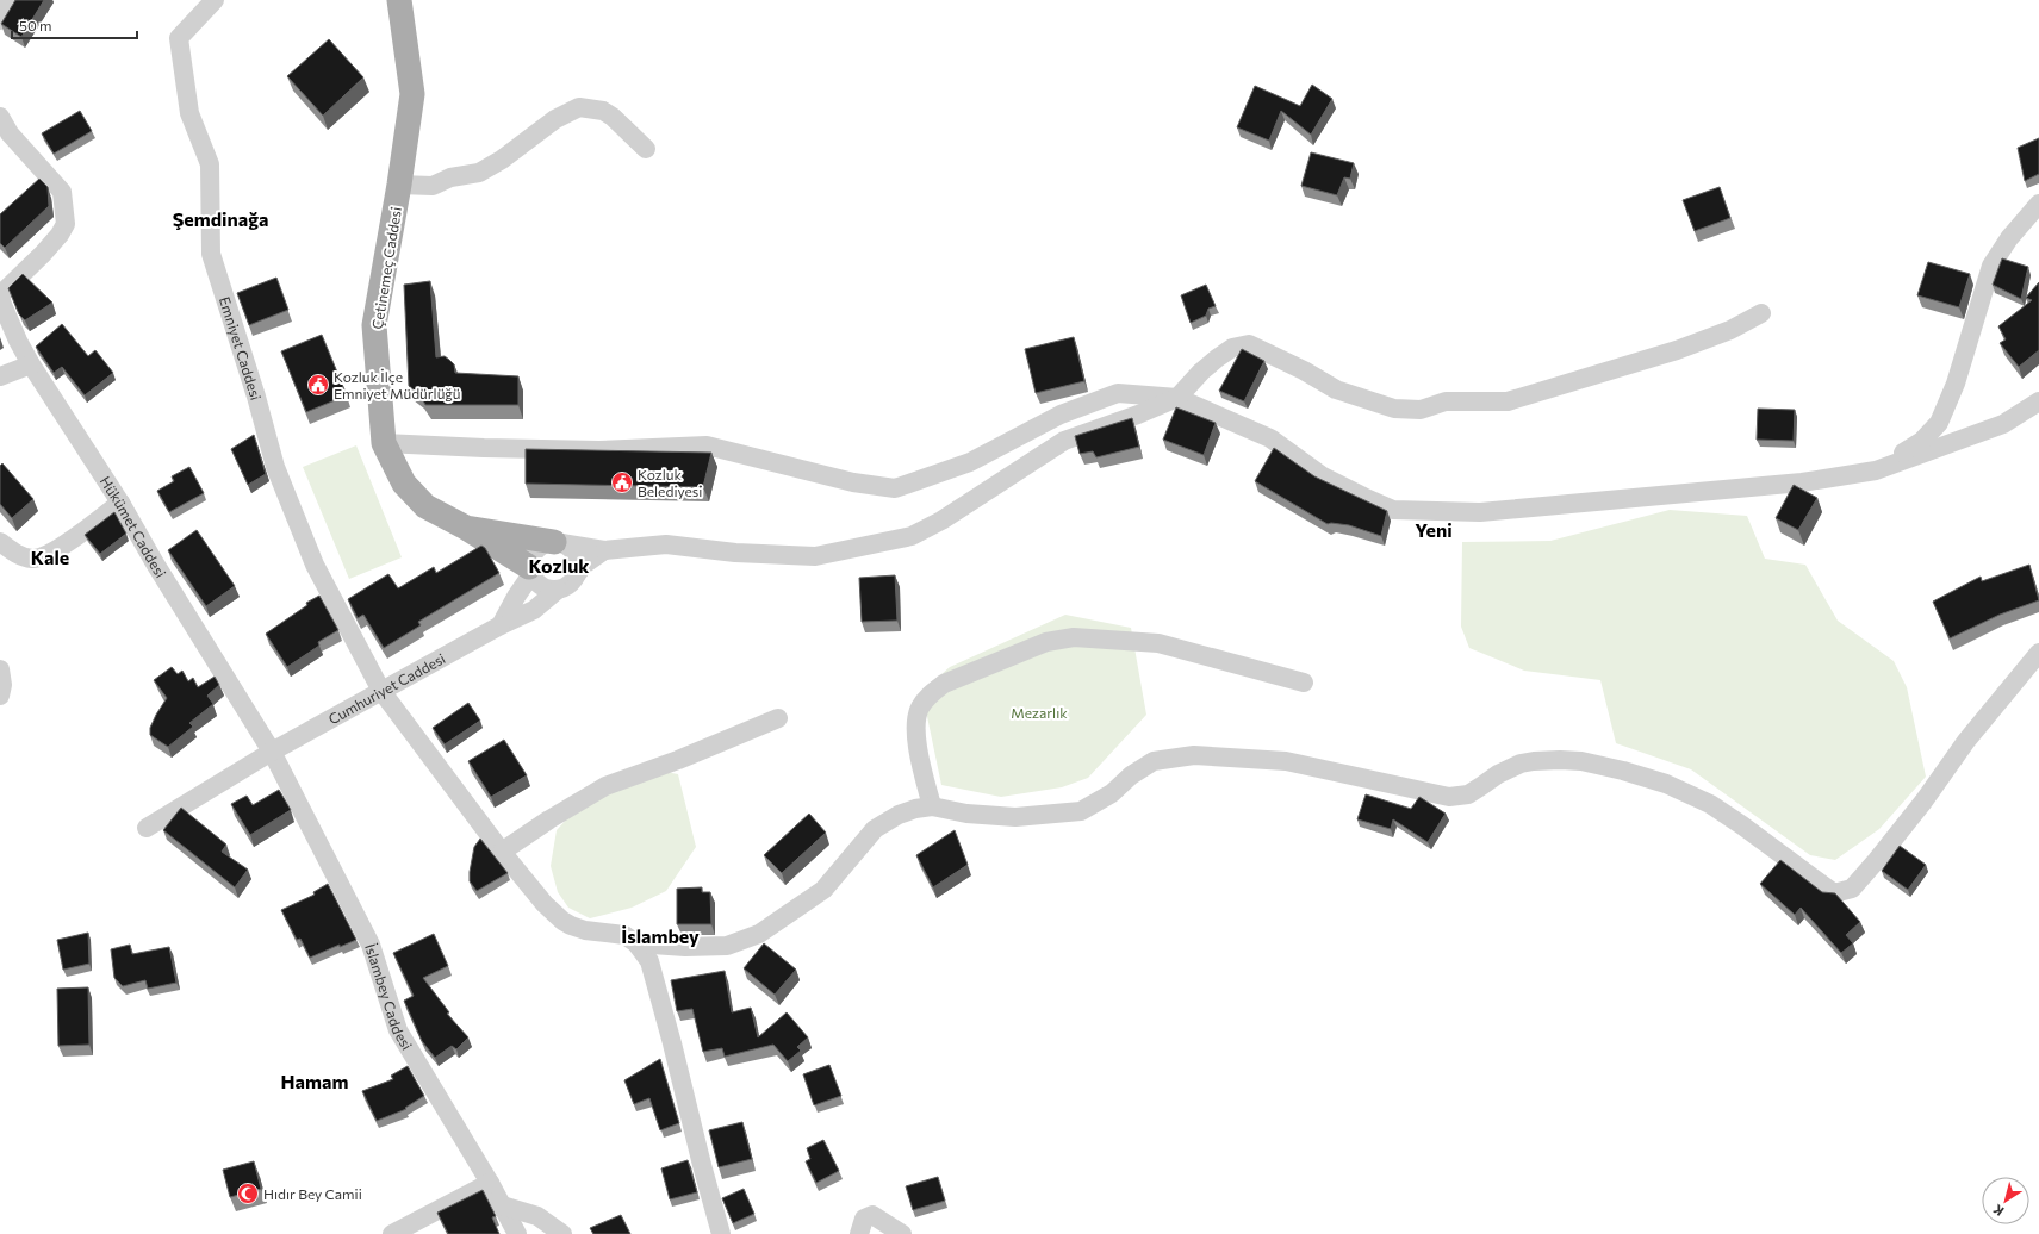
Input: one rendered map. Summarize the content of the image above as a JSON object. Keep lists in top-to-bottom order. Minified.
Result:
{"streets":{"main road":["Çetinemeç Caddesi"],"street":["Emniyet Caddesi","Hükümet Caddesi","Cumhuriyet Caddesi","İslambey Caddesi"]},"crossings":[["Çetinemeç Caddesi","Cumhuriyet Caddesi"],["Emniyet Caddesi","Cumhuriyet Caddesi"],["Hükümet Caddesi","Cumhuriyet Caddesi"],["Hükümet Caddesi","İslambey Caddesi"],["Cumhuriyet Caddesi","İslambey Caddesi"]],"districts":["Şemdinağa","Yeni","Kale","Kozluk","İslambey","Hamam"],"parks":["Mezarlık"],"places":{"public building":["Kozluk İlçe Emniyet Müdürlüğü","Kozluk Belediyesi"],"mosque":["Hıdır Bey Camii"]},"scale_bar":"50 m","north":"bottom left"}
